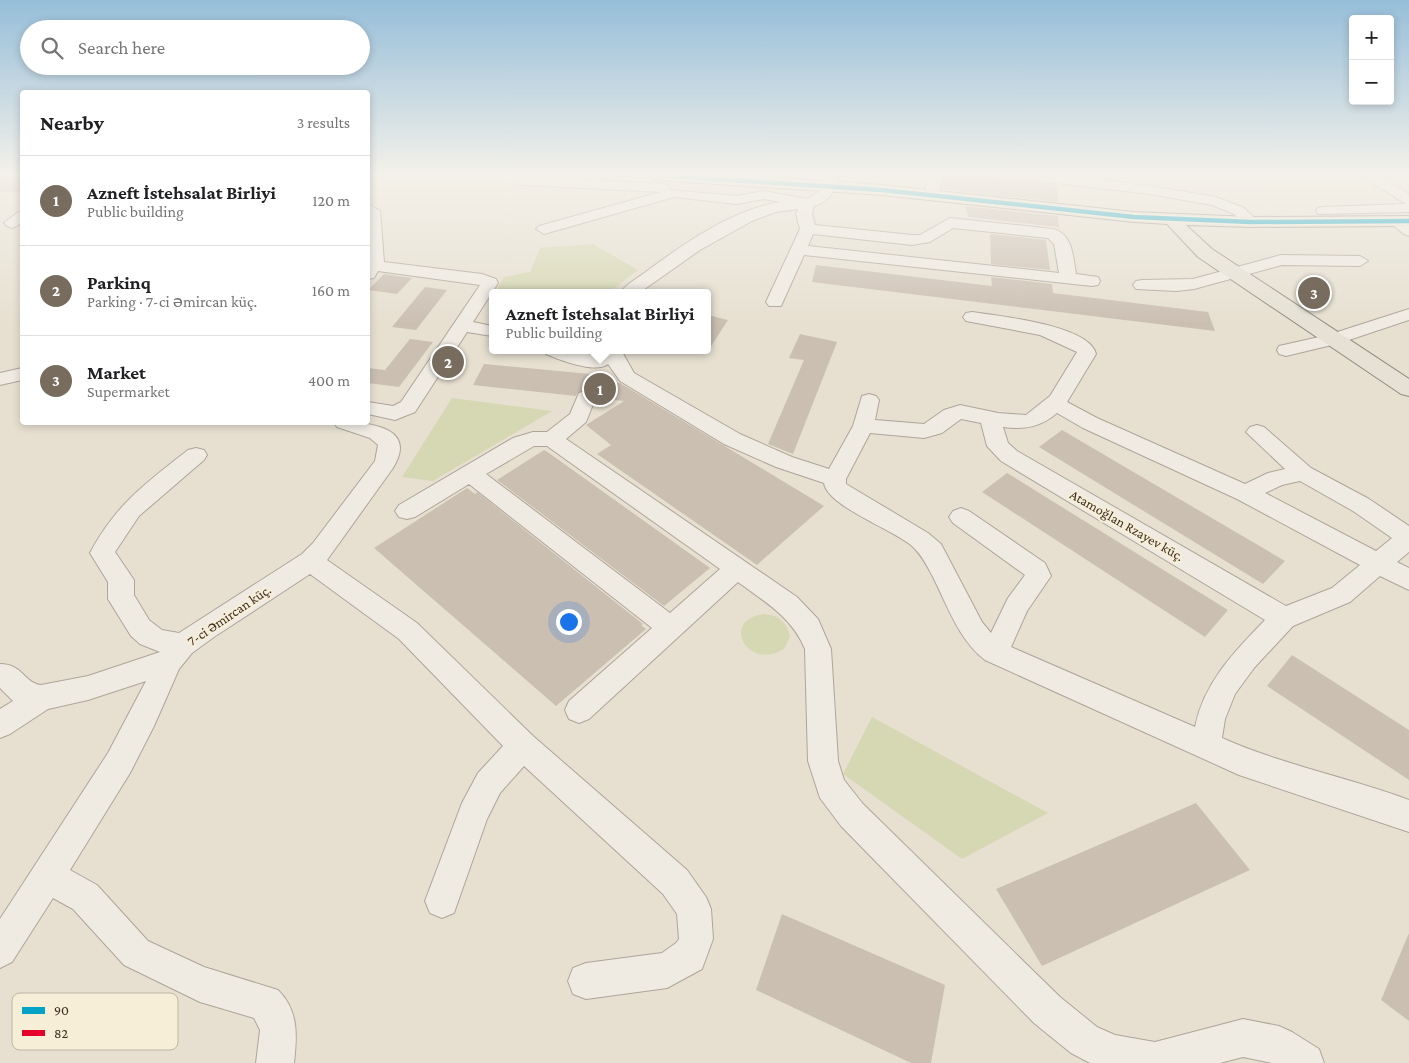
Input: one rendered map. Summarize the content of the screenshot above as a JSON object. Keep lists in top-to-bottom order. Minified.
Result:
{"streets":{"street":["Atamoğlan Rzayev küç.","7-ci Əmircan küç."]},"legend":["90","82"],"page":{"map_buttons":["+","−"],"search":"Search here","heading":["Nearby","3 results"],"list":[{"mark":"1","name":"Azneft İstehsalat Birliyi","note":"Public building","value":"120 m"},{"mark":"2","name":"Parkinq","note":"Parking · 7-ci Əmircan küç.","value":"160 m"},{"mark":"3","name":"Market","note":"Supermarket","value":"400 m"}],"pins":["3","2","1"],"popup":["Azneft İstehsalat Birliyi","Public building"]}}
